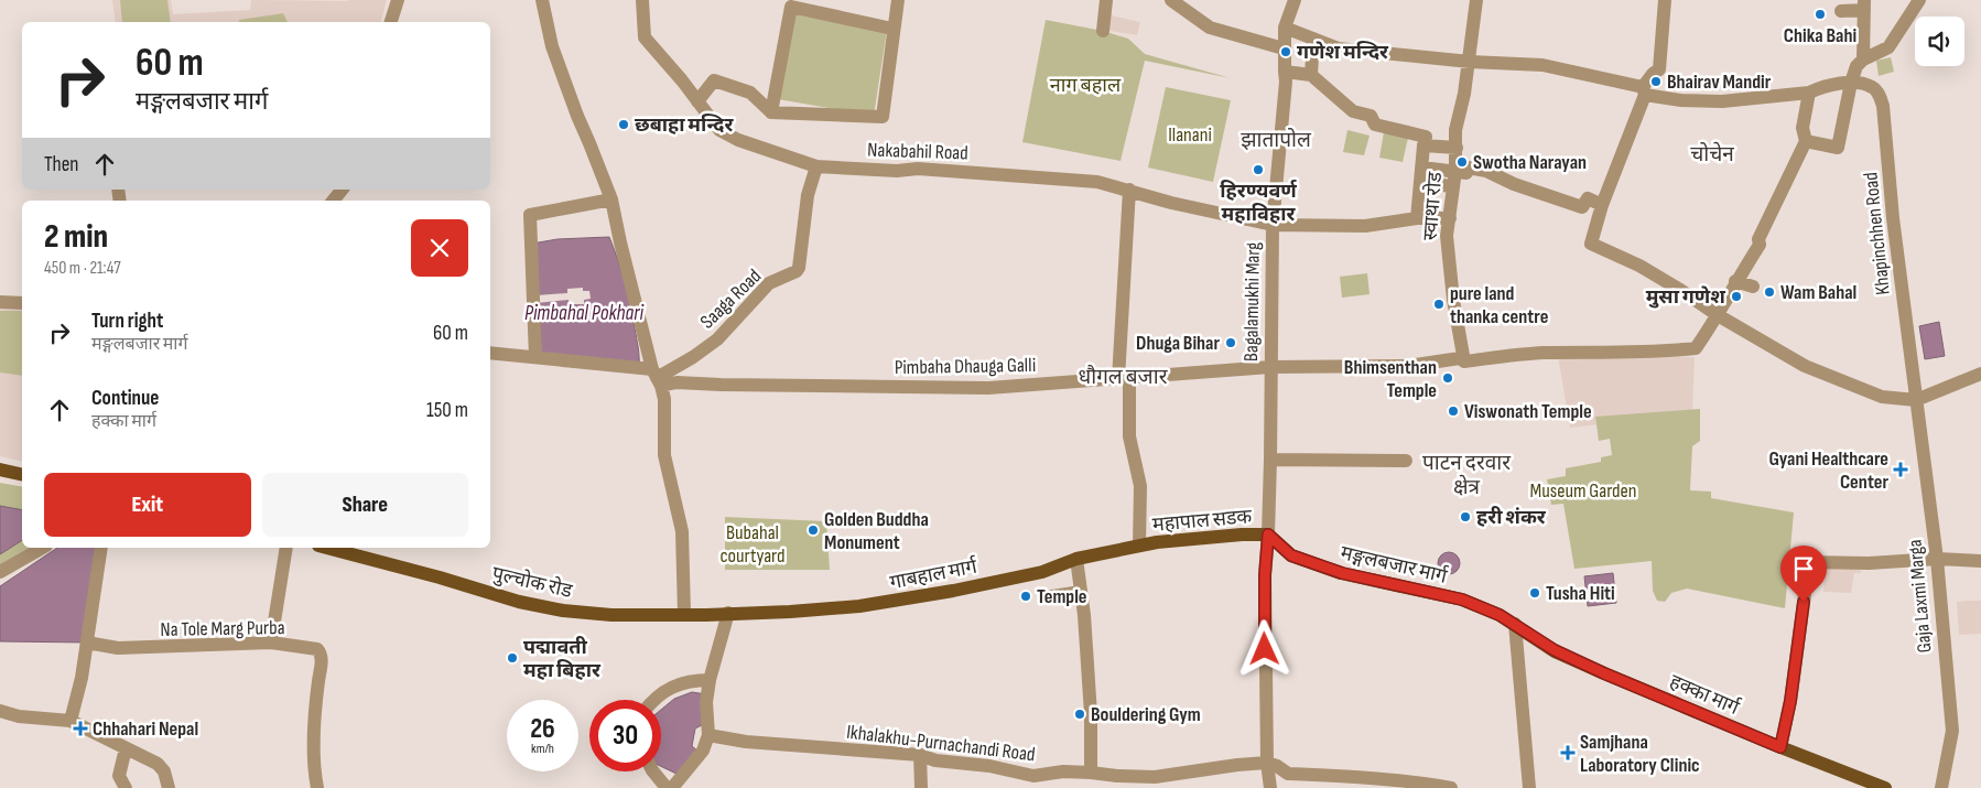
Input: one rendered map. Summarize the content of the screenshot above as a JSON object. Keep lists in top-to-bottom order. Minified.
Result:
{"streets":{"main road":["महापाल सडक","मङ्गलबजार मार्ग","गाबहाल मार्ग","पुल्चोक रोड","हक्का मार्ग"],"street":["Nakabahil Road","स्वाथा रोड","Khapinchhen Road","Saaga Road","Bagalamukhi Marg","Pimbaha Dhauga Galli","Gaja Laxmi Marga","Na Tole Marg Purba","Ikhalakhu-Purnachandi Road"]},"crossings":[["Nakabahil Road","स्वाथा रोड"],["Nakabahil Road","Saaga Road"],["Nakabahil Road","Bagalamukhi Marg"],["स्वाथा रोड","Pimbaha Dhauga Galli"],["Khapinchhen Road","Gaja Laxmi Marga"],["Saaga Road","Pimbaha Dhauga Galli"],["Bagalamukhi Marg","Pimbaha Dhauga Galli"],["Bagalamukhi Marg","महापाल सडक"],["Bagalamukhi Marg","मङ्गलबजार मार्ग"],["Bagalamukhi Marg","Ikhalakhu-Purnachandi Road"],["महापाल सडक","मङ्गलबजार मार्ग"],["महापाल सडक","गाबहाल मार्ग"],["मङ्गलबजार मार्ग","हक्का मार्ग"],["गाबहाल मार्ग","पुल्चोक रोड"]],"districts":["झातापोल","चोचेन","धौगल बजार","पाटन दरवार क्षेत्र"],"water":["Pimbahal Pokhari"],"parks":["नाग बहाल","Ilanani","Museum Garden","Bubahal courtyard"],"places":{"other":["Chika Bahi","गणेश मन्दिर","Bhairav Mandir","छबाहा मन्दिर","Swotha Narayan","हिरण्यवर्ण महाविहार","Wam Bahal","मुसा गणेश","pure land thanka centre","Dhuga Bihar","Bhimsenthan Temple","Viswonath Temple","हरी शंकर","Golden Buddha Monument","Tusha Hiti","Temple","पद्मावती महा बिहार","Bouldering Gym"],"health":["Gyani Healthcare Center","Chhahari Nepal","Samjhana Laboratory Clinic"]},"page":{"turn":["60 m","मङ्गलबजार मार्ग"],"then":"Then","heading":["2 min","450 m · 21:47"],"list":[{"name":"Turn right","note":"मङ्गलबजार मार्ग","value":"60 m"},{"name":"Continue","note":"हक्का मार्ग","value":"150 m"}],"buttons":["Exit","Share"],"speed":"26 km/h","limit":"30"}}
